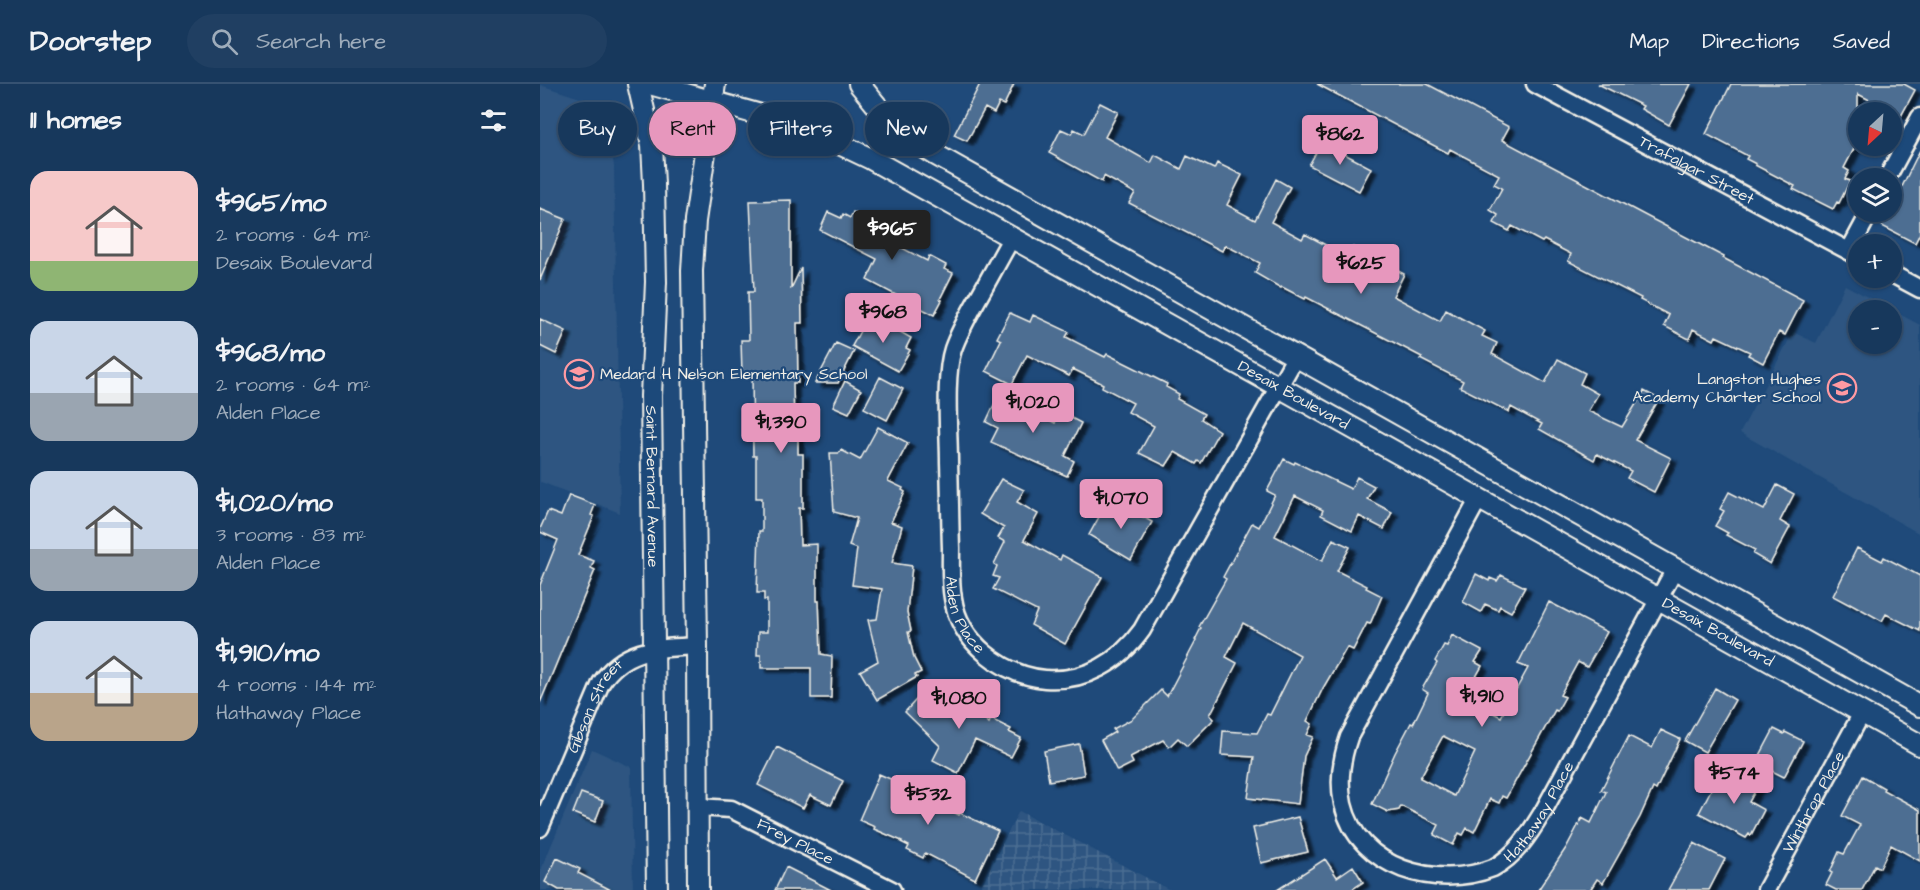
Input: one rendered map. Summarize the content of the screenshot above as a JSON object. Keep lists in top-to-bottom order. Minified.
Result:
{"streets":{"street":["Trafalgar Street","Desaix Boulevard","Saint Bernard Avenue","Alden Place","Gibson Street","Winthrop Place","Hathaway Place","Frey Place"]},"crossings":[["Desaix Boulevard","Alden Place"],["Desaix Boulevard","Winthrop Place"],["Desaix Boulevard","Hathaway Place"],["Saint Bernard Avenue","Gibson Street"]],"places":{"school or university":["Medard H Nelson Elementary School","Langston Hughes Academy Charter School"]},"north":"bottom left","page":{"header":"Doorstep","search":"Search here","nav":["Map","Directions","Saved"],"heading":"11 homes","map_buttons":["+","−"],"chip":["Buy","Rent","Filters","New"],"price":["$862","$965","$625","$968","$1,020","$1,390","$1,070","$1,910","$1,080","$574","$532"],"list":[{"name":"$965/mo","note":"2 rooms · 64 m² · Desaix Boulevard"},{"name":"$968/mo","note":"2 rooms · 64 m² · Alden Place"},{"name":"$1,020/mo","note":"3 rooms · 83 m² · Alden Place"},{"name":"$1,910/mo","note":"4 rooms · 144 m² · Hathaway Place"}]}}
